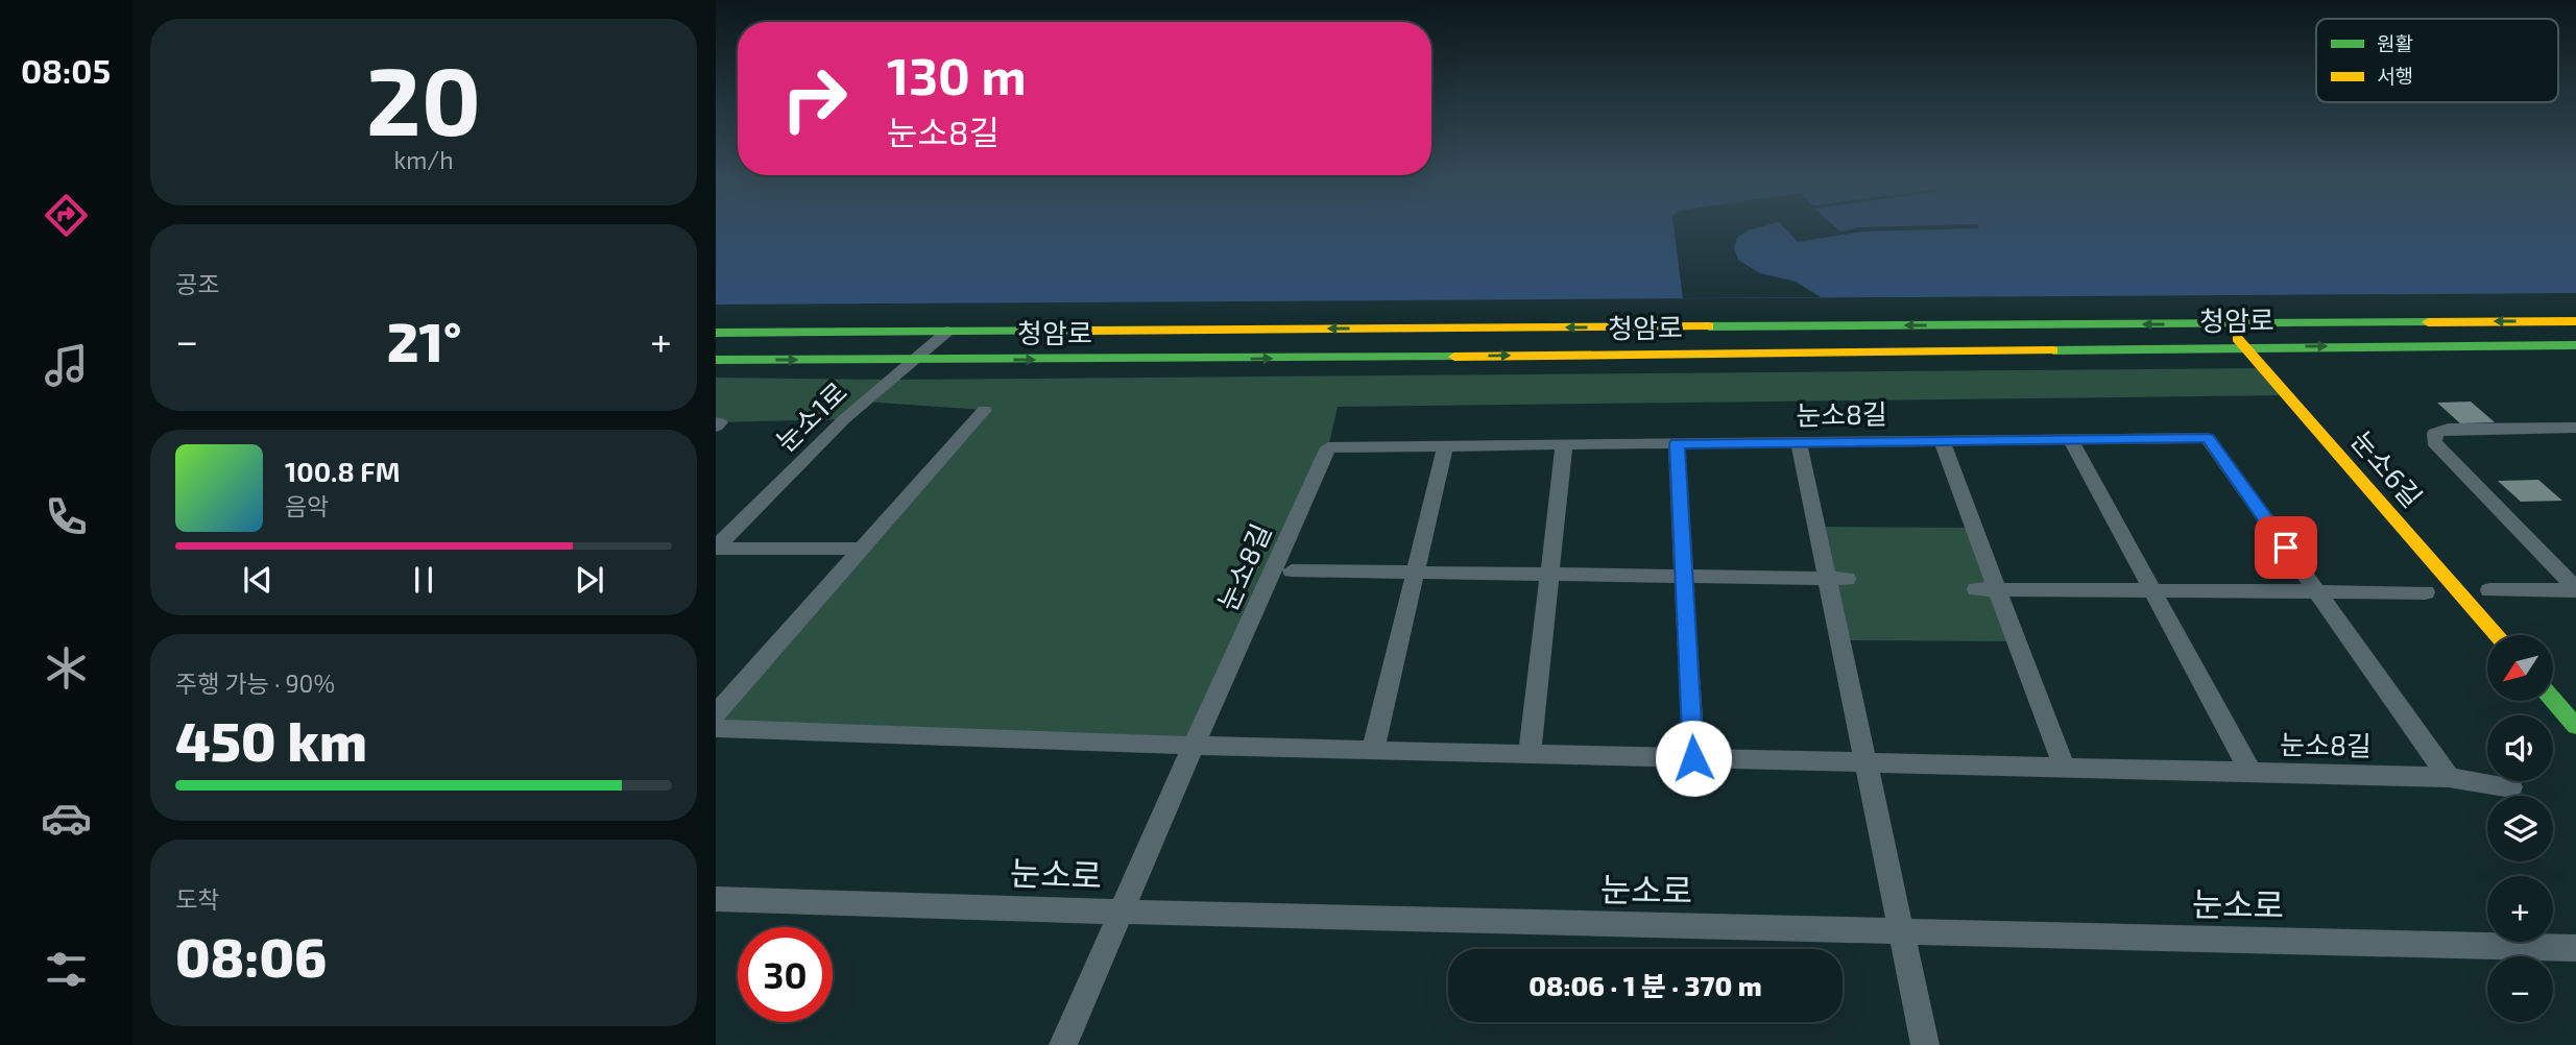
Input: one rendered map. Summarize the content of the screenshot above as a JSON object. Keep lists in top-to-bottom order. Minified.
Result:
{"streets":{"main road":["청암로","눈소6길"],"street":["눈소8길","눈소1로","눈소로"]},"crossings":[["청암로","눈소1로"],["청암로","눈소6길"]],"legend":["원활","서행"],"north":"bottom left","page":{"tabs":"08:05","tile":[["20","km/h"],"공조",["주행 가능 · 90%","450 km"],["도착","08:06"]],"turn":["130 m","눈소8길"],"heat":["−","21°","+"],"song":["100.8 FM","음악"],"map_buttons":["+","−"],"limit":"30","trip":"08:06 · 1 분 · 370 m"}}
